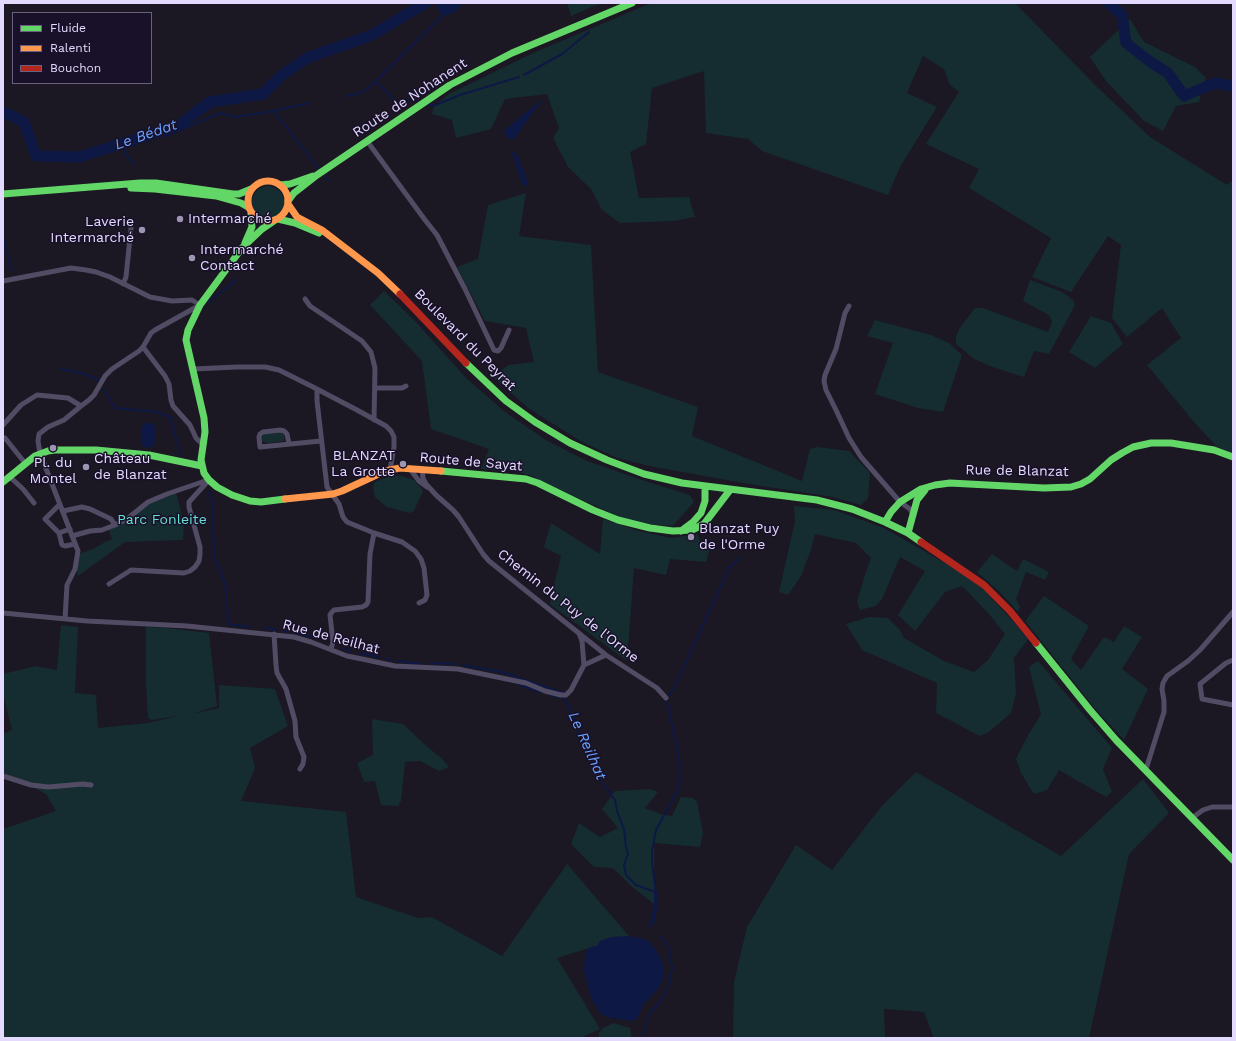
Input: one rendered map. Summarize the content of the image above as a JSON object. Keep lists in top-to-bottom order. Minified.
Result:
{"streets":{"main road":["Route de Nohanent","Boulevard du Peyrat","Route de Sayat","Rue de Blanzat"],"street":["Chemin du Puy de l'Orme","Rue de Reilhat"]},"crossings":[["Route de Nohanent","Boulevard du Peyrat"],["Boulevard du Peyrat","Route de Sayat"],["Boulevard du Peyrat","Rue de Blanzat"],["Route de Sayat","Chemin du Puy de l'Orme"]],"water":["Le Bédat","Le Reilhat"],"parks":["Parc Fonleite"],"places":["Intermarché","Laverie Intermarché","Intermarché Contact","Pl. du Montel","BLANZAT La Grotte","Château de Blanzat","Blanzat Puy de l'Orme"],"legend":["Fluide","Ralenti","Bouchon"]}
